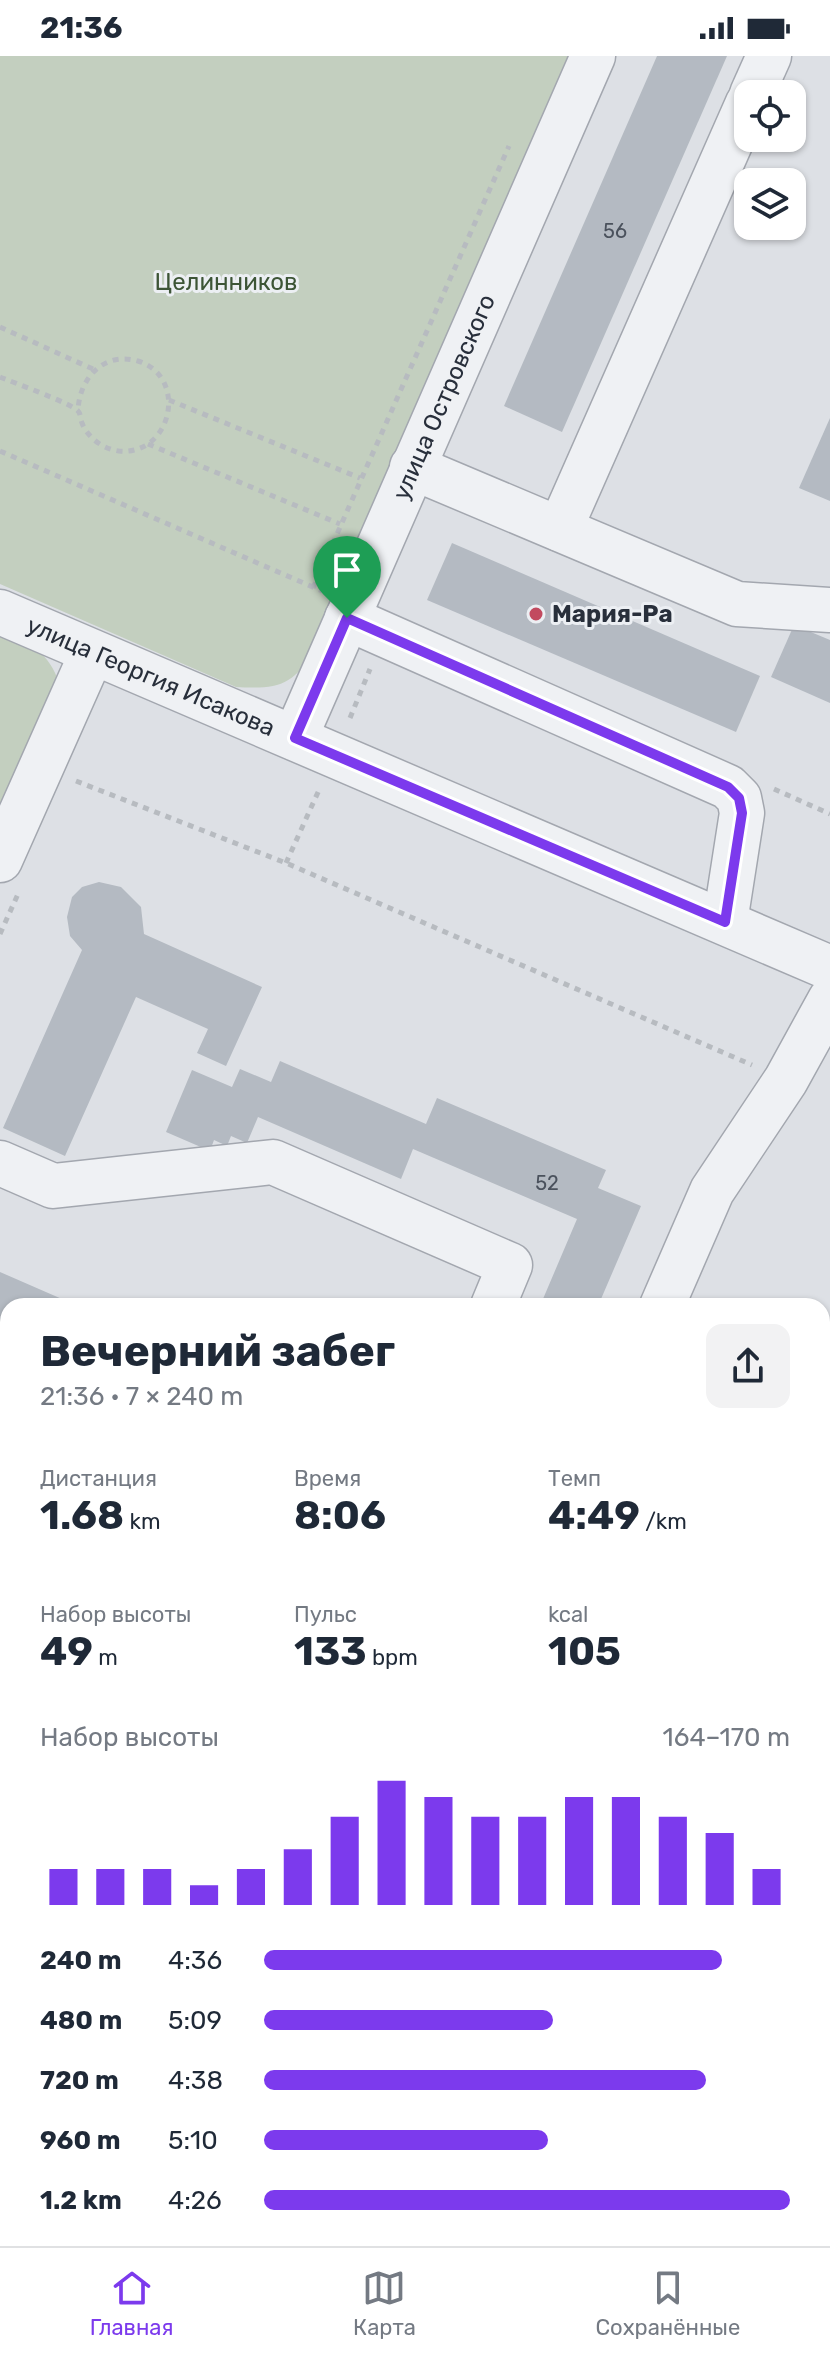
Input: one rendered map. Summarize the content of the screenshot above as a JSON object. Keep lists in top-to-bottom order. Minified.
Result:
{"streets":{"street":["улица Островского","улица Георгия Исакова"]},"crossings":[["улица Островского","улица Георгия Исакова"]],"parks":["Целинников"],"places":["Мария-Ра"],"house_numbers":["56","52"],"page":{"status":"21:36","heading":["Вечерний забег","21:36 · 7 × 240 m"],"stats":[["Дистанция","1.68 km"],["Время","8:06"],["Темп","4:49 /km"],["Набор высоты","49 m"],["Пульс","133 bpm"],["kcal","105"]],"chart":["Набор высоты","164–170 m"],"list":[{"name":"240 m","note":"4:36"},{"name":"480 m","note":"5:09"},{"name":"720 m","note":"4:38"},{"name":"960 m","note":"5:10"},{"name":"1.2 km","note":"4:26"}],"tabs":["Главная","Карта","Сохранённые"]}}
